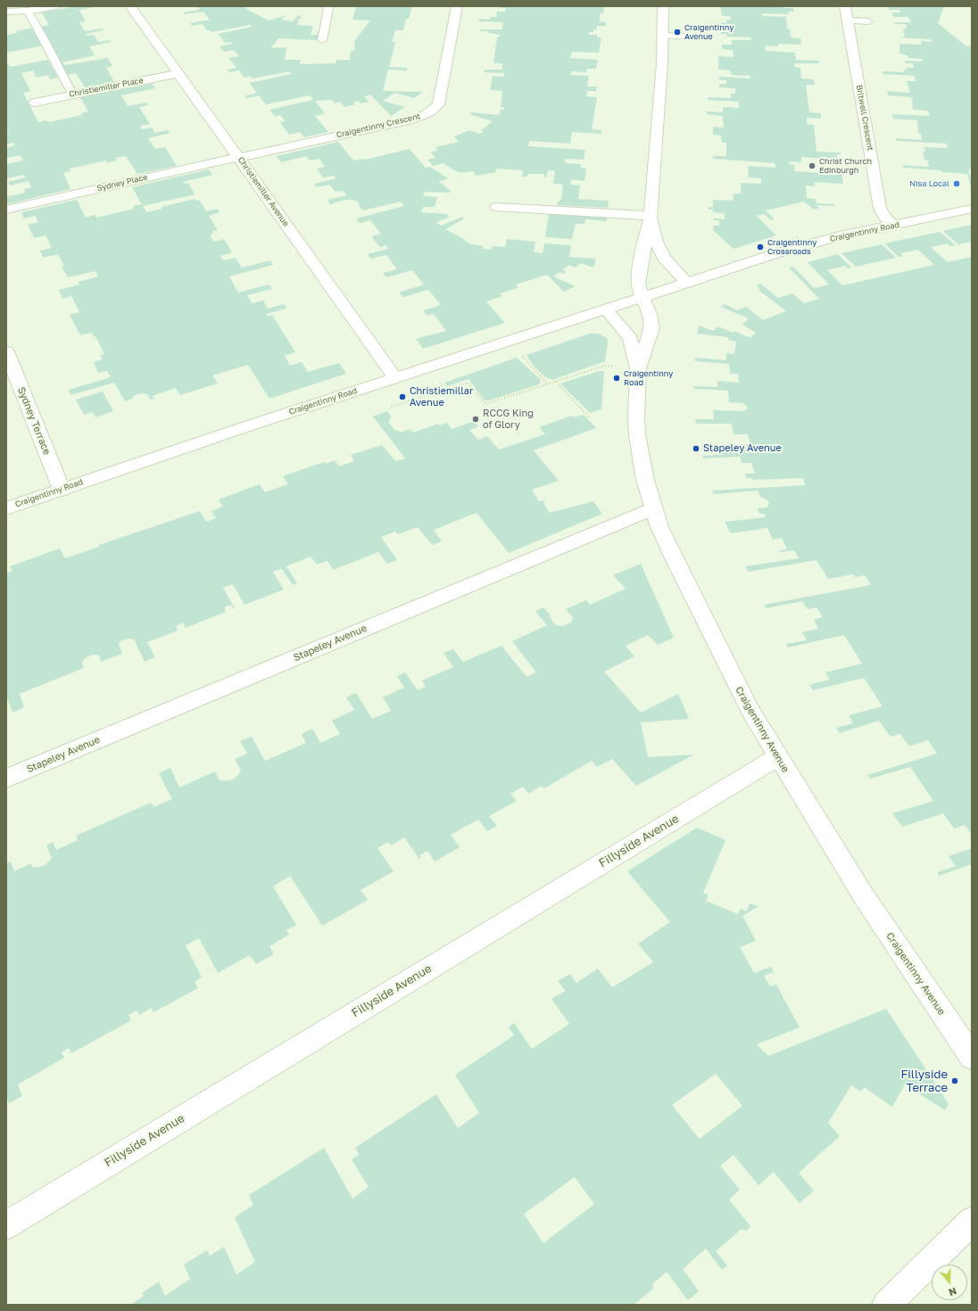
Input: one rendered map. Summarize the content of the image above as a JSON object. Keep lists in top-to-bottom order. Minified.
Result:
{"streets":{"street":["Christiemiller Place","Britwell Crescent","Craigentinny Crescent","Sydney Place","Christiemiller Avenue","Craigentinny Road","Sydney Terrace","Stapeley Avenue","Craigentinny Avenue","Fillyside Avenue"]},"crossings":[["Christiemiller Place","Christiemiller Avenue"],["Britwell Crescent","Craigentinny Road"],["Craigentinny Crescent","Sydney Place"],["Craigentinny Crescent","Christiemiller Avenue"],["Sydney Place","Christiemiller Avenue"],["Christiemiller Avenue","Craigentinny Road"],["Craigentinny Road","Sydney Terrace"],["Craigentinny Road","Craigentinny Avenue"],["Stapeley Avenue","Craigentinny Avenue"],["Craigentinny Avenue","Fillyside Avenue"]],"places":["Craigentinny Avenue","Christ Church Edinburgh","Nisa Local","Craigentinny Crossroads","Craigentinny Road","Christiemillar Avenue","RCCG King of Glory","Stapeley Avenue","Fillyside Terrace"],"north":"bottom"}
